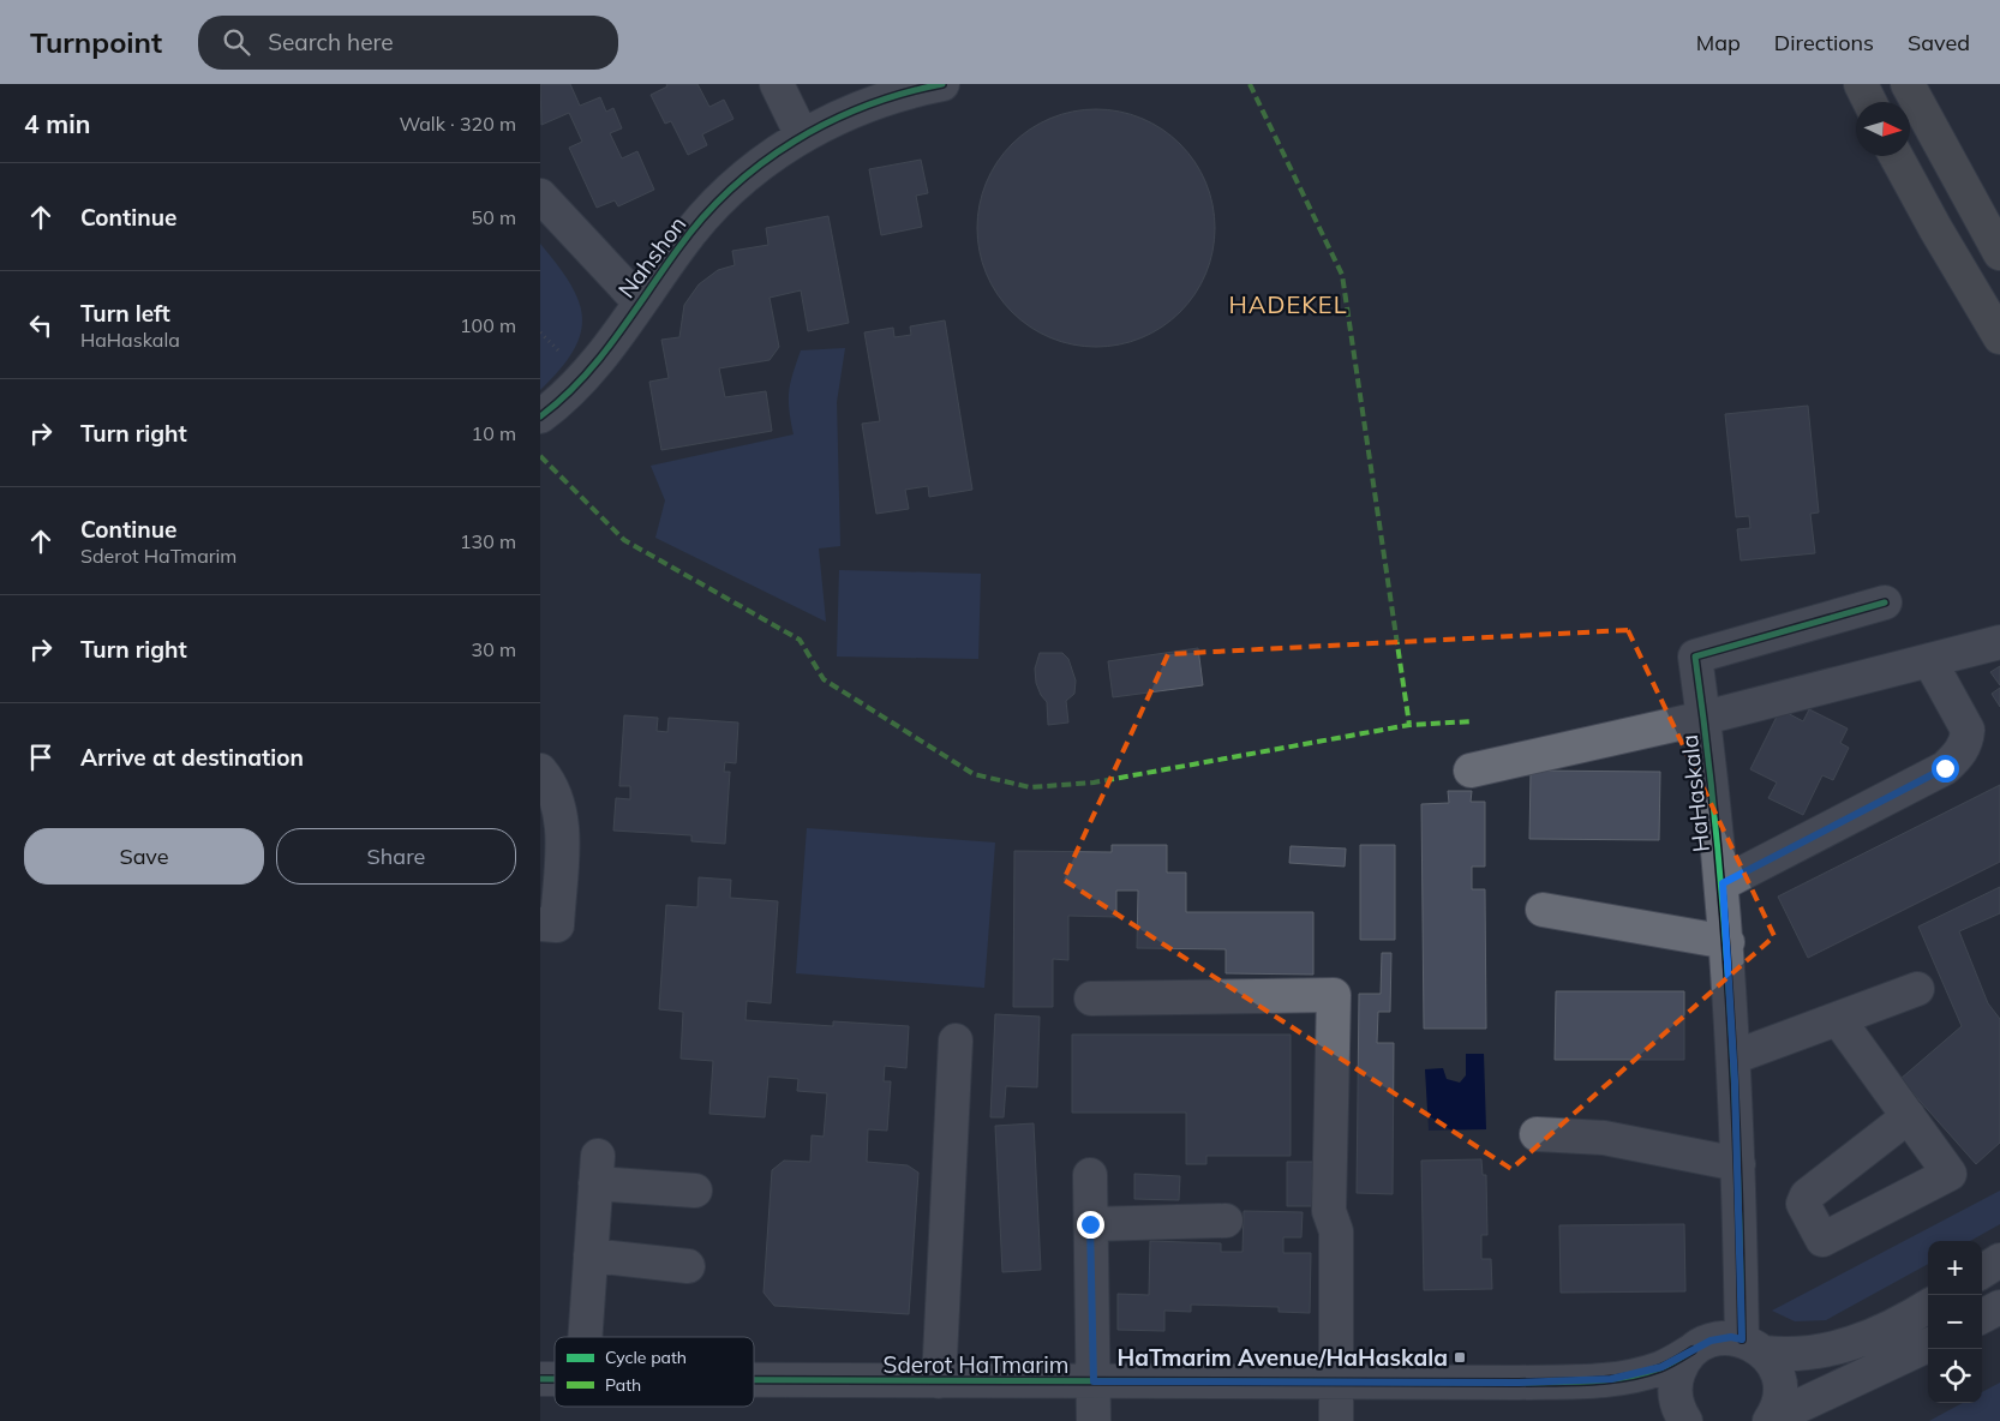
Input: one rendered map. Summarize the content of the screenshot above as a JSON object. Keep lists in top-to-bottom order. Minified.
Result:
{"streets":{"street":["Nahshon","HaHaskala","Sderot HaTmarim"]},"crossings":[["HaHaskala","Sderot HaTmarim"]],"districts":["HADEKEL"],"places":{"transit":["HaTmarim Avenue/HaHaskala"]},"legend":["Cycle path","Path"],"north":"right","page":{"header":"Turnpoint","search":"Search here","nav":["Map","Directions","Saved"],"heading":["4 min","Walk · 320 m"],"list":[["Continue","50 m"],["Turn left","HaHaskala","100 m"],["Turn right","10 m"],["Continue","Sderot HaTmarim","130 m"],["Turn right","30 m"],"Arrive at destination"],"buttons":["Save","Share"],"map_buttons":["+","−"]}}
